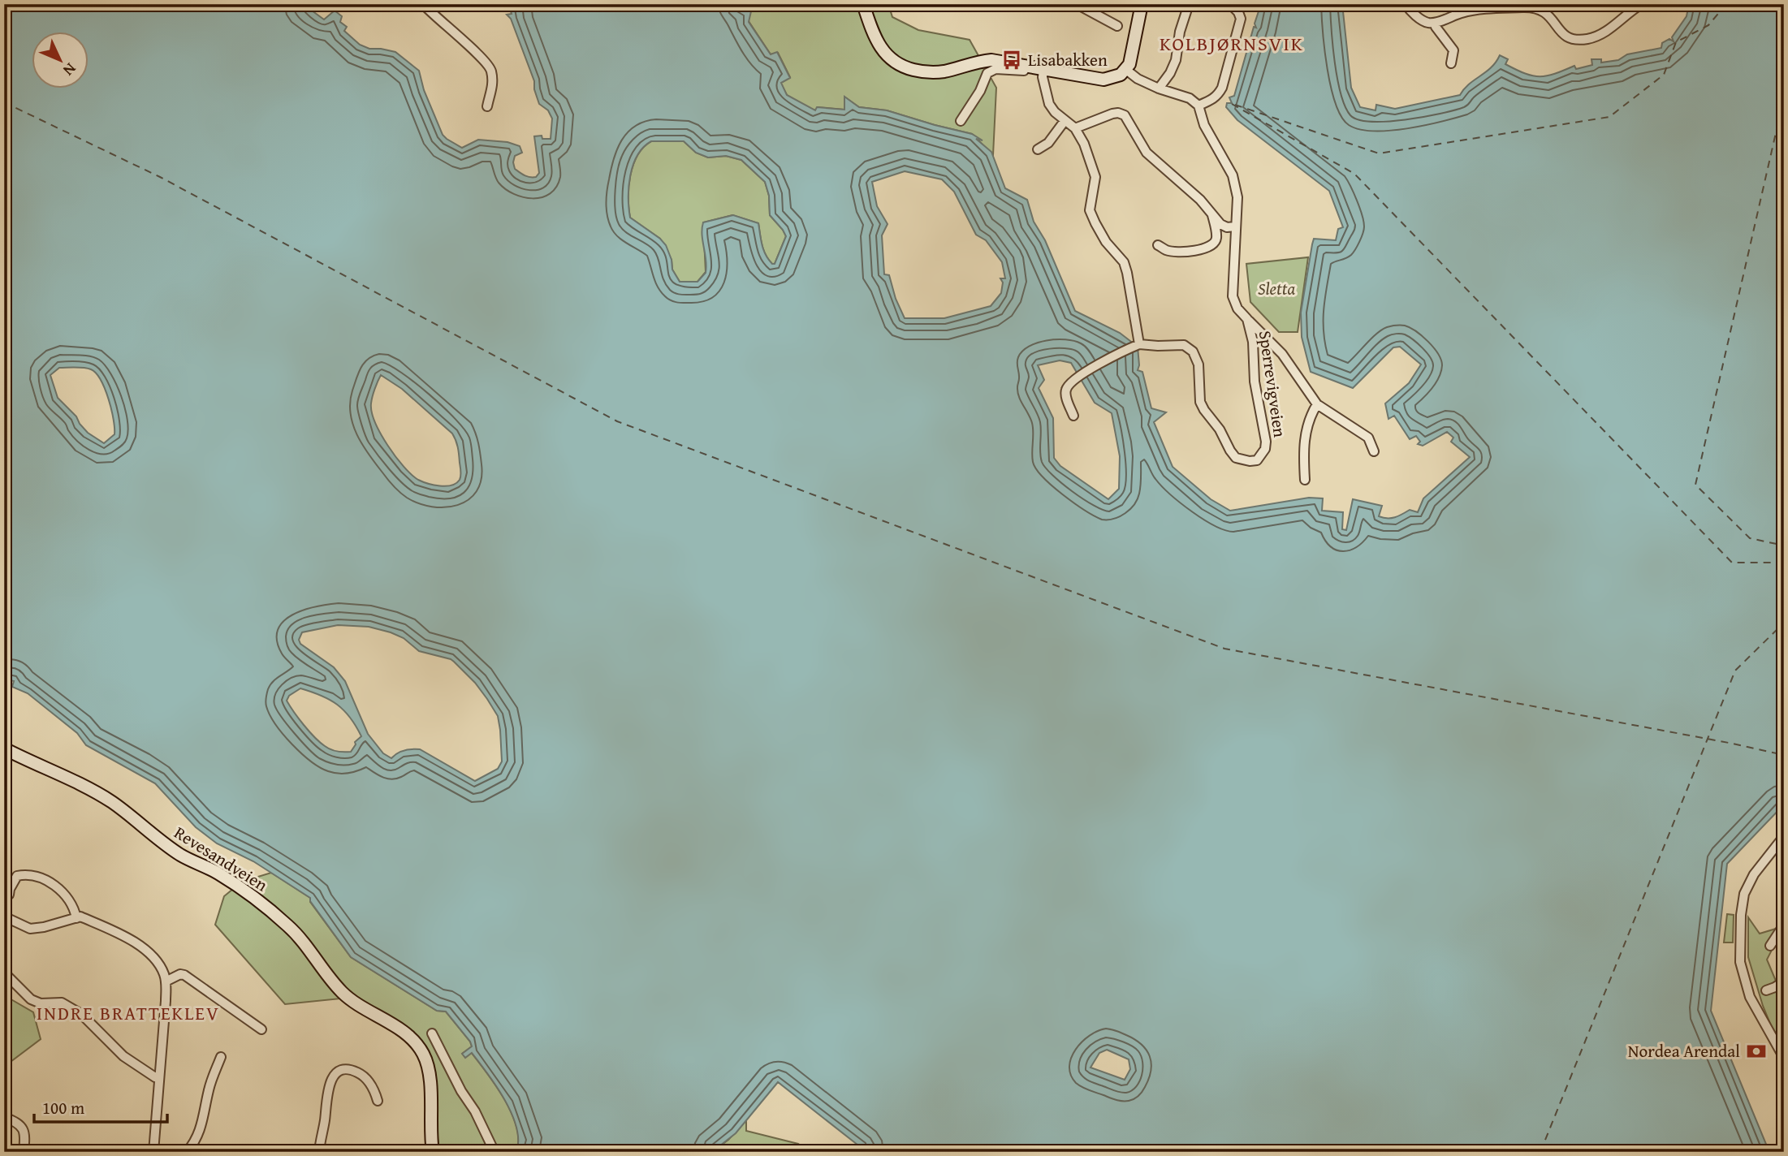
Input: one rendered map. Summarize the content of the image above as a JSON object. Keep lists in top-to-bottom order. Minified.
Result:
{"streets":{"main road":["Revesandveien"],"street":["Sperrevigveien"]},"districts":["KOLBJØRNSVIK","INDRE BRATTEKLEV"],"parks":["Sletta"],"places":{"bus stop":["Lisabakken"],"bank":["Nordea Arendal"]},"scale_bar":"100 m","north":"bottom right"}
